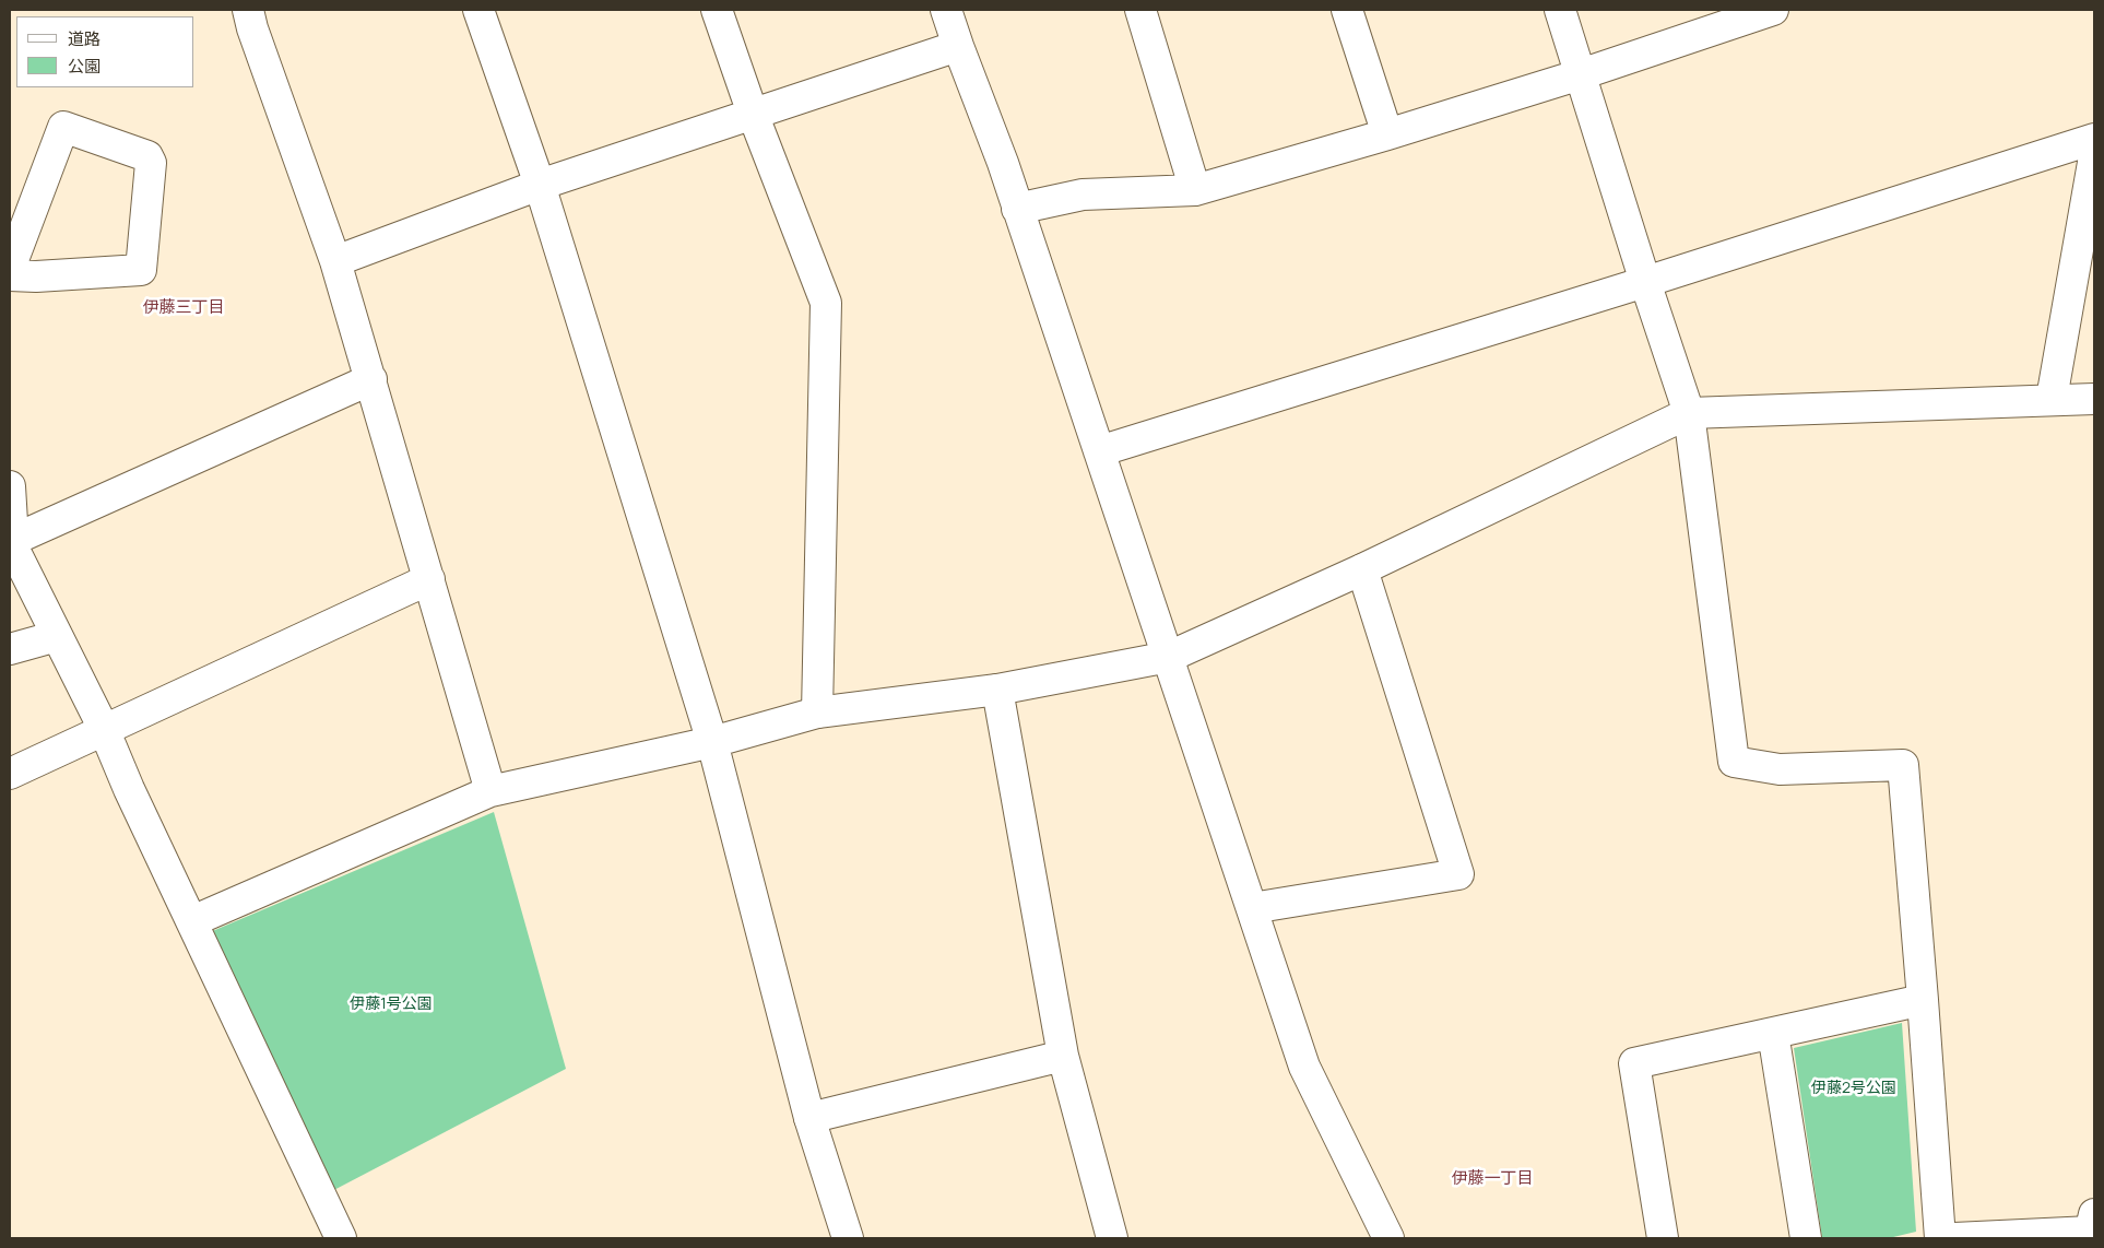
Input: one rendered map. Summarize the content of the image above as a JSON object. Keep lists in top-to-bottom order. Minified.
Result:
{"districts":["伊藤三丁目","伊藤一丁目"],"parks":["伊藤1号公園","伊藤2号公園"],"legend":["道路","公園"]}
